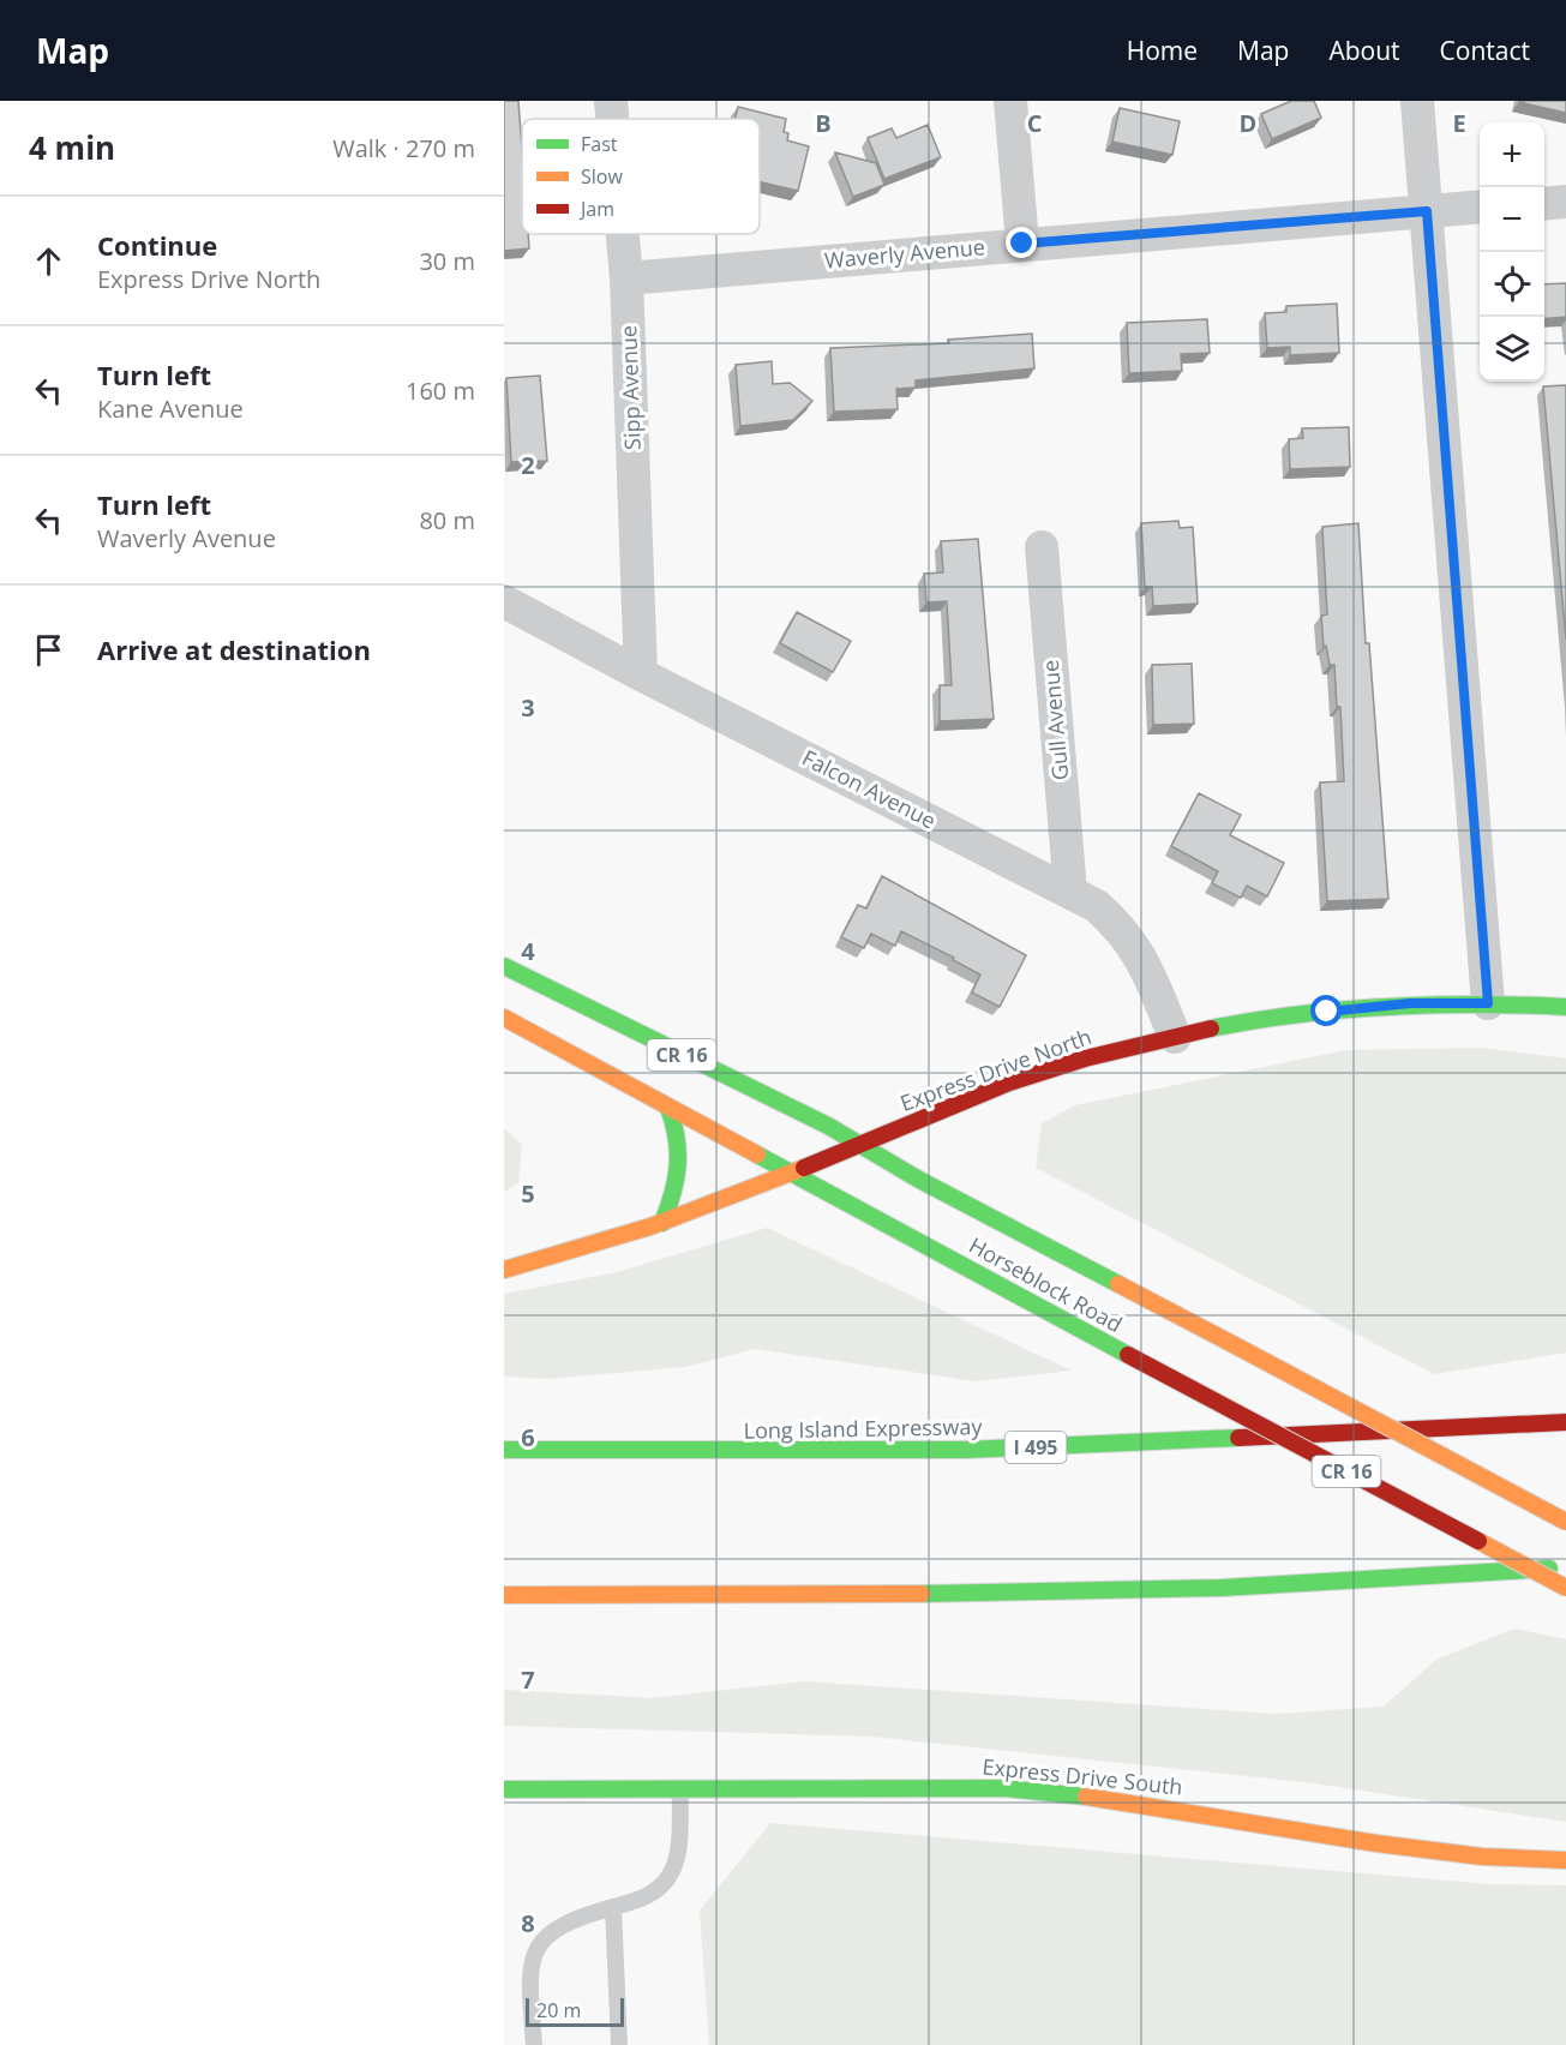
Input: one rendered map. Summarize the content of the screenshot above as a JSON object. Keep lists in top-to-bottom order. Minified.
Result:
{"streets":{"main road":["CR 16","Express Drive North","Horseblock Road","Long Island Expressway","I 495","Express Drive South"],"street":["Waverly Avenue","Sipp Avenue","Gull Avenue","Falcon Avenue"]},"crossings":[["Waverly Avenue","Sipp Avenue"],["Sipp Avenue","Falcon Avenue"],["Gull Avenue","Falcon Avenue"],["Falcon Avenue","Express Drive North"],["Express Drive North","Horseblock Road"]],"legend":["Fast","Slow","Jam"],"scale_bar":"20 m","page":{"header":"Map","nav":["Home","Map","About","Contact"],"heading":["4 min","Walk · 270 m"],"map_buttons":["+","−"],"list":[["Continue","Express Drive North","30 m"],["Turn left","Kane Avenue","160 m"],["Turn left","Waverly Avenue","80 m"],"Arrive at destination"],"scale":"20 m"},"grid":{"columns":["B","C","D","E"],"rows":["2","3","4","5","6","7","8"]}}
